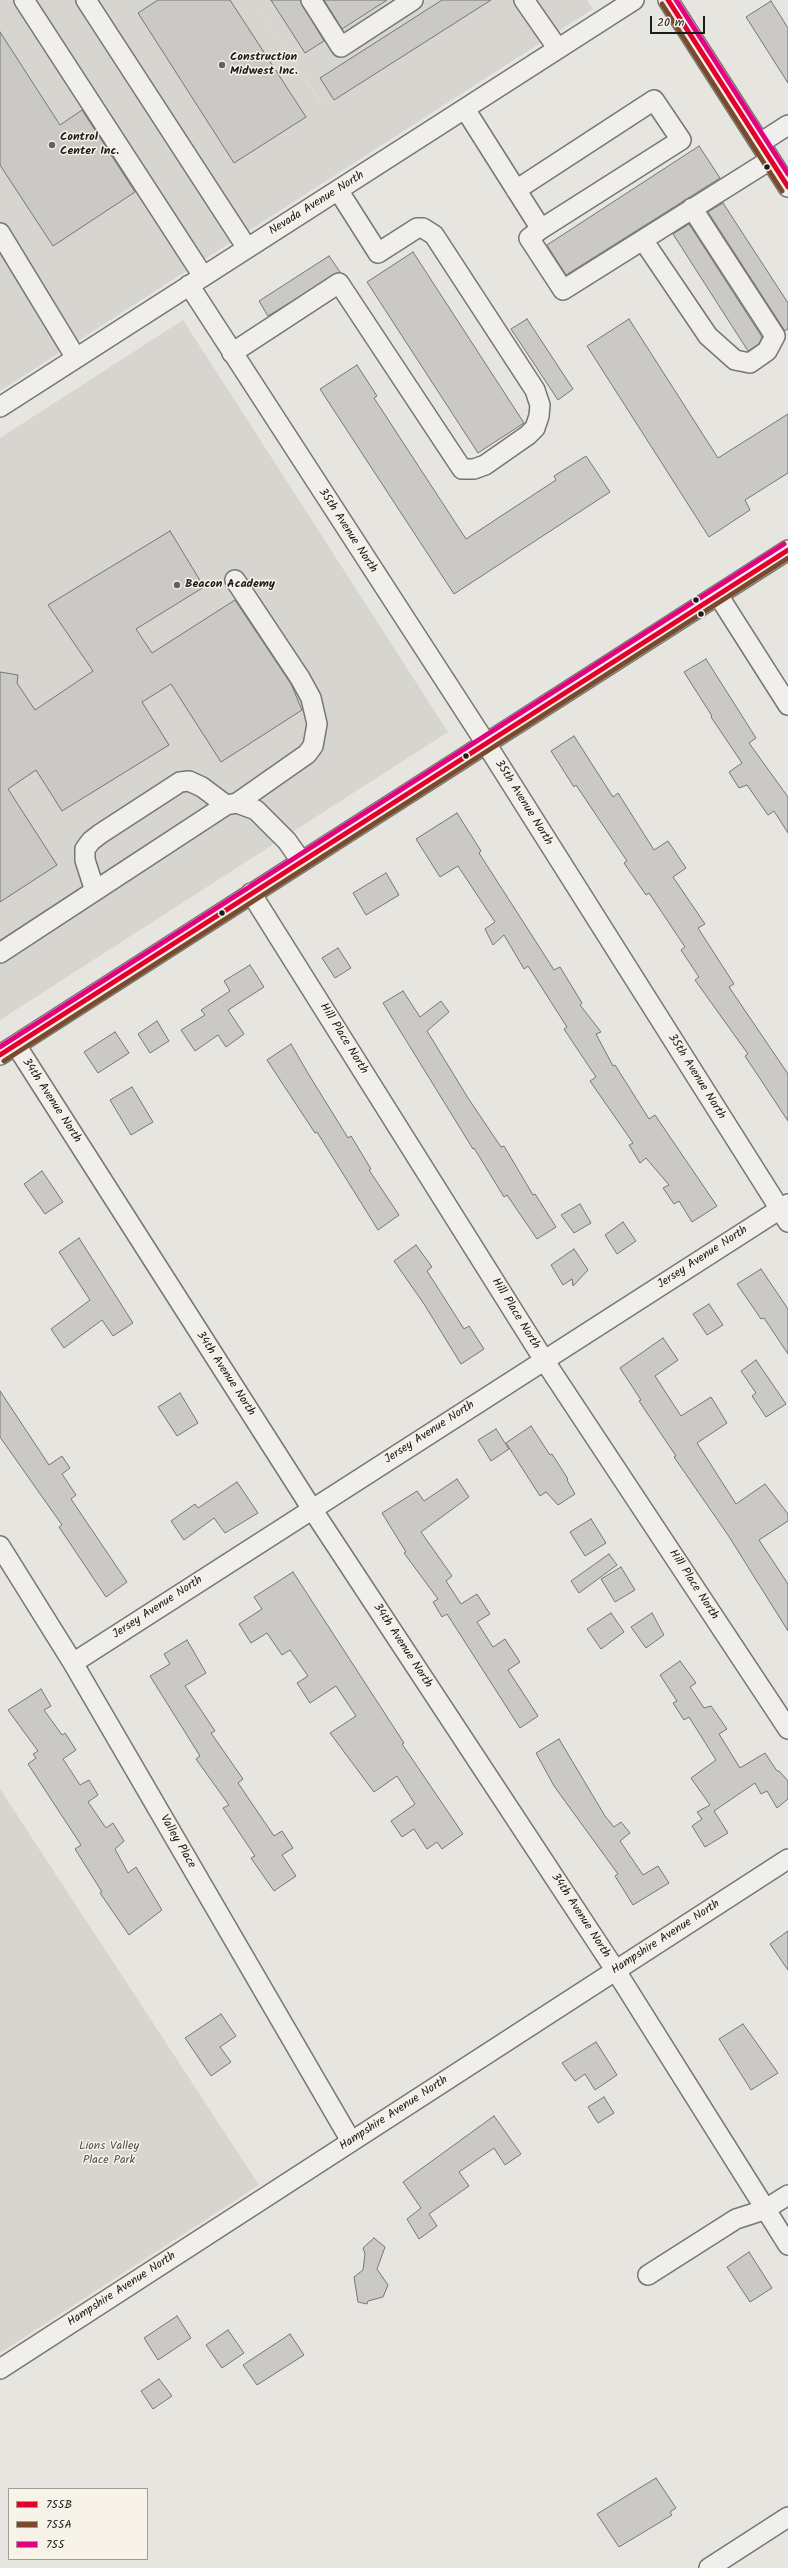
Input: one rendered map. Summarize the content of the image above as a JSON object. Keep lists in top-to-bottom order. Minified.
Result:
{"streets":{"street":["Nevada Avenue North","35th Avenue North","Hill Place North","34th Avenue North","Jersey Avenue North","Valley Place","Hampshire Avenue North"]},"crossings":[["Nevada Avenue North","35th Avenue North"],["35th Avenue North","Jersey Avenue North"],["Hill Place North","Jersey Avenue North"],["34th Avenue North","Jersey Avenue North"],["34th Avenue North","Hampshire Avenue North"],["Jersey Avenue North","Valley Place"],["Valley Place","Hampshire Avenue North"]],"parks":["Lions Valley Place Park"],"places":["Construction Midwest Inc.","Control Center Inc.","Beacon Academy"],"lines":["transit line 755B","transit line 755","transit line 755A"],"legend":["755B","755A","755"],"scale_bar":"20 m"}
